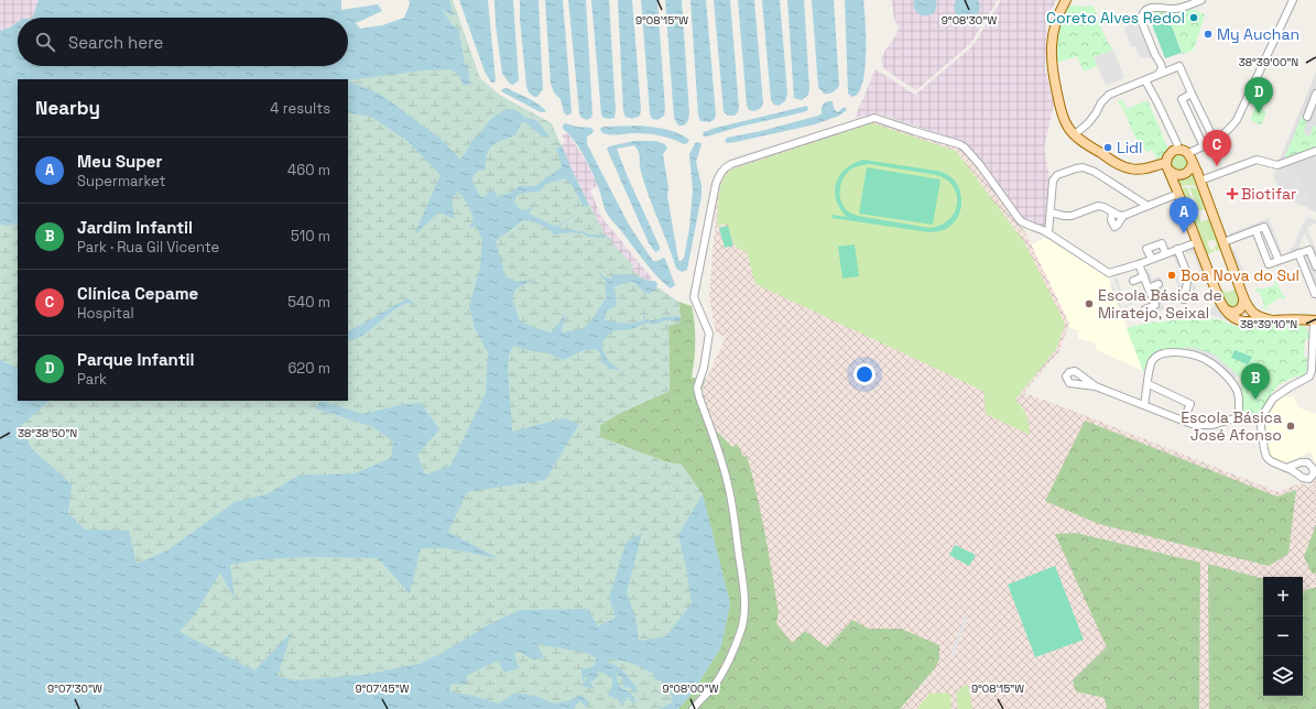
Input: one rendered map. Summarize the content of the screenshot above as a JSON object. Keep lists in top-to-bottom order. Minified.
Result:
{"places":{"other":["Coreto Alves Redol","My Auchan","Lidl","Boa Nova do Sul","Escola Básica de Miratejo, Seixal","Escola Básica José Afonso"],"health":["Biotifar"]},"page":{"search":"Search here","pins":["D","C","A","B"],"heading":["Nearby","4 results"],"list":[{"mark":"A","name":"Meu Super","note":"Supermarket","value":"460 m"},{"mark":"B","name":"Jardim Infantil","note":"Park · Rua Gil Vicente","value":"510 m"},{"mark":"C","name":"Clínica Cepame","note":"Hospital","value":"540 m"},{"mark":"D","name":"Parque Infantil","note":"Park","value":"620 m"}],"map_buttons":["+","−"]},"coordinates":["9°08'15\"W","9°08'30\"W","38°39'00\"N","38°39'10\"N","38°38'50\"N","9°07'30\"W","9°07'45\"W","9°08'00\"W"]}
